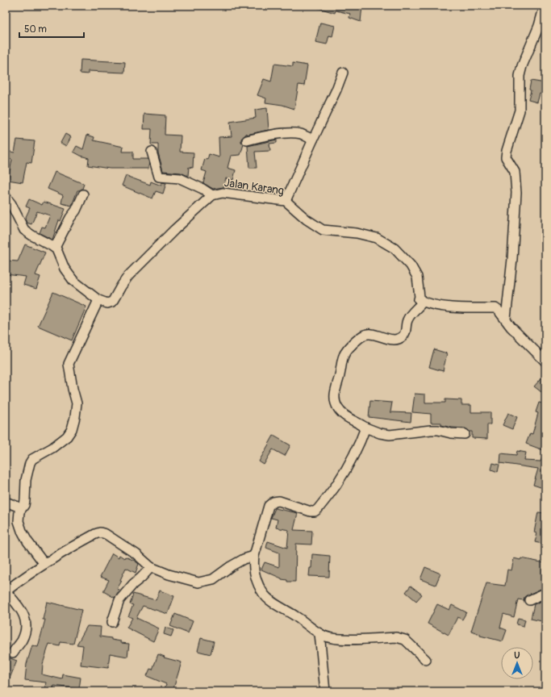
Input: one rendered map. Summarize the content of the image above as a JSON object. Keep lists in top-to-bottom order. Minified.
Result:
{"streets":{"street":["Jalan Karang"]},"scale_bar":"50 m","north":"top"}
